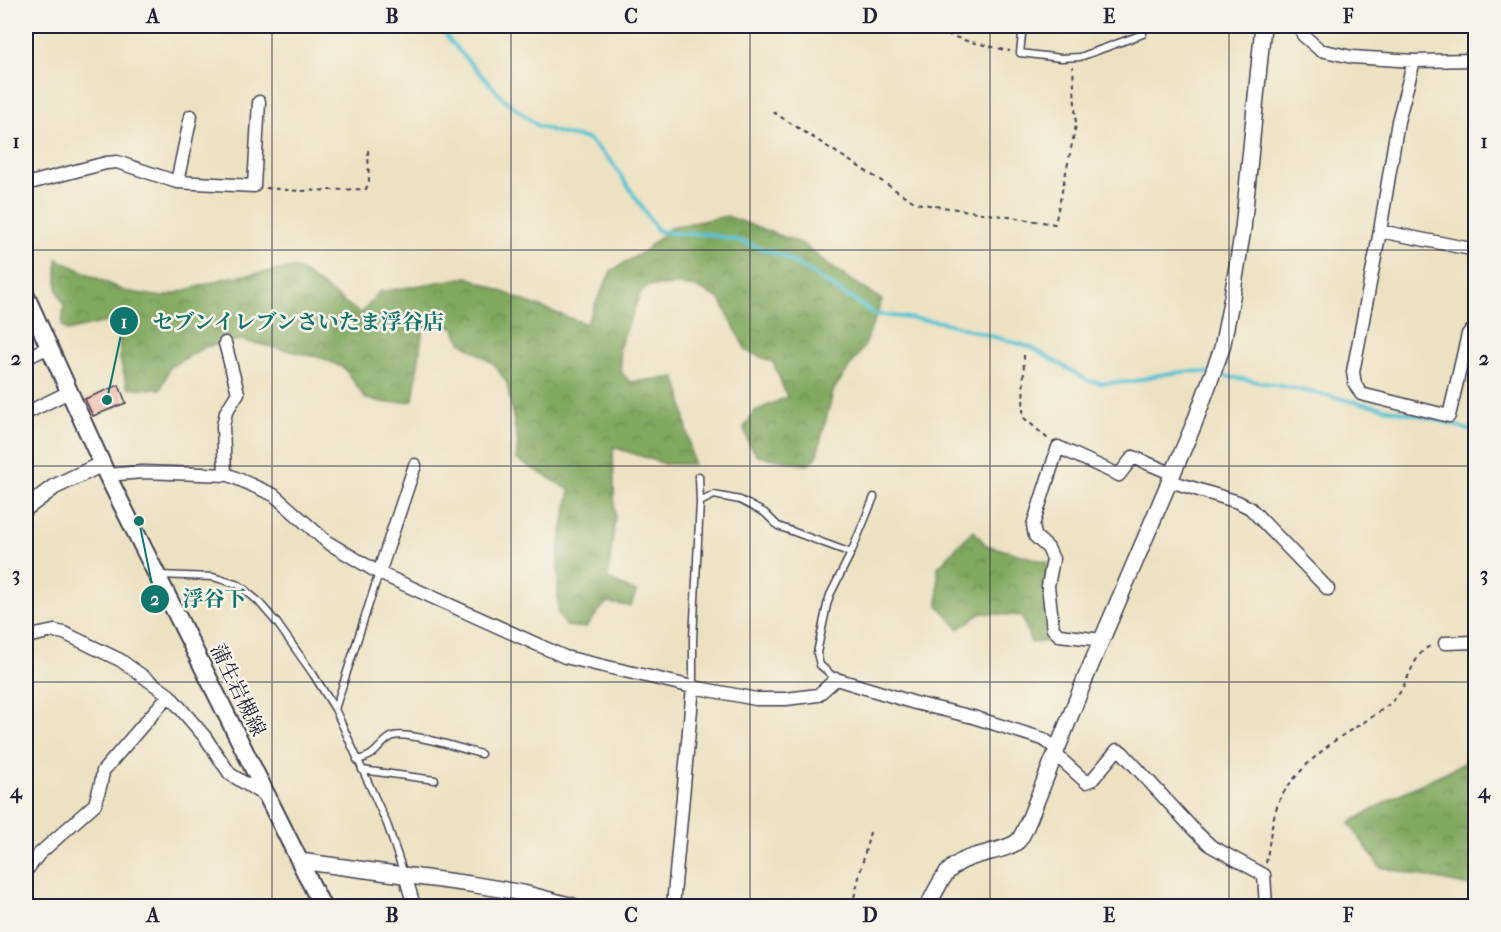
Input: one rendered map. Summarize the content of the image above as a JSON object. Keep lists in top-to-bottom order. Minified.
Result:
{"streets":{"main road":["蒲生岩槻線"]},"places":["セブンイレブンさいたま浮谷店","浮谷下"],"grid":{"columns":["A","B","C","D","E","F"],"rows":["1","2","3","4"]}}
